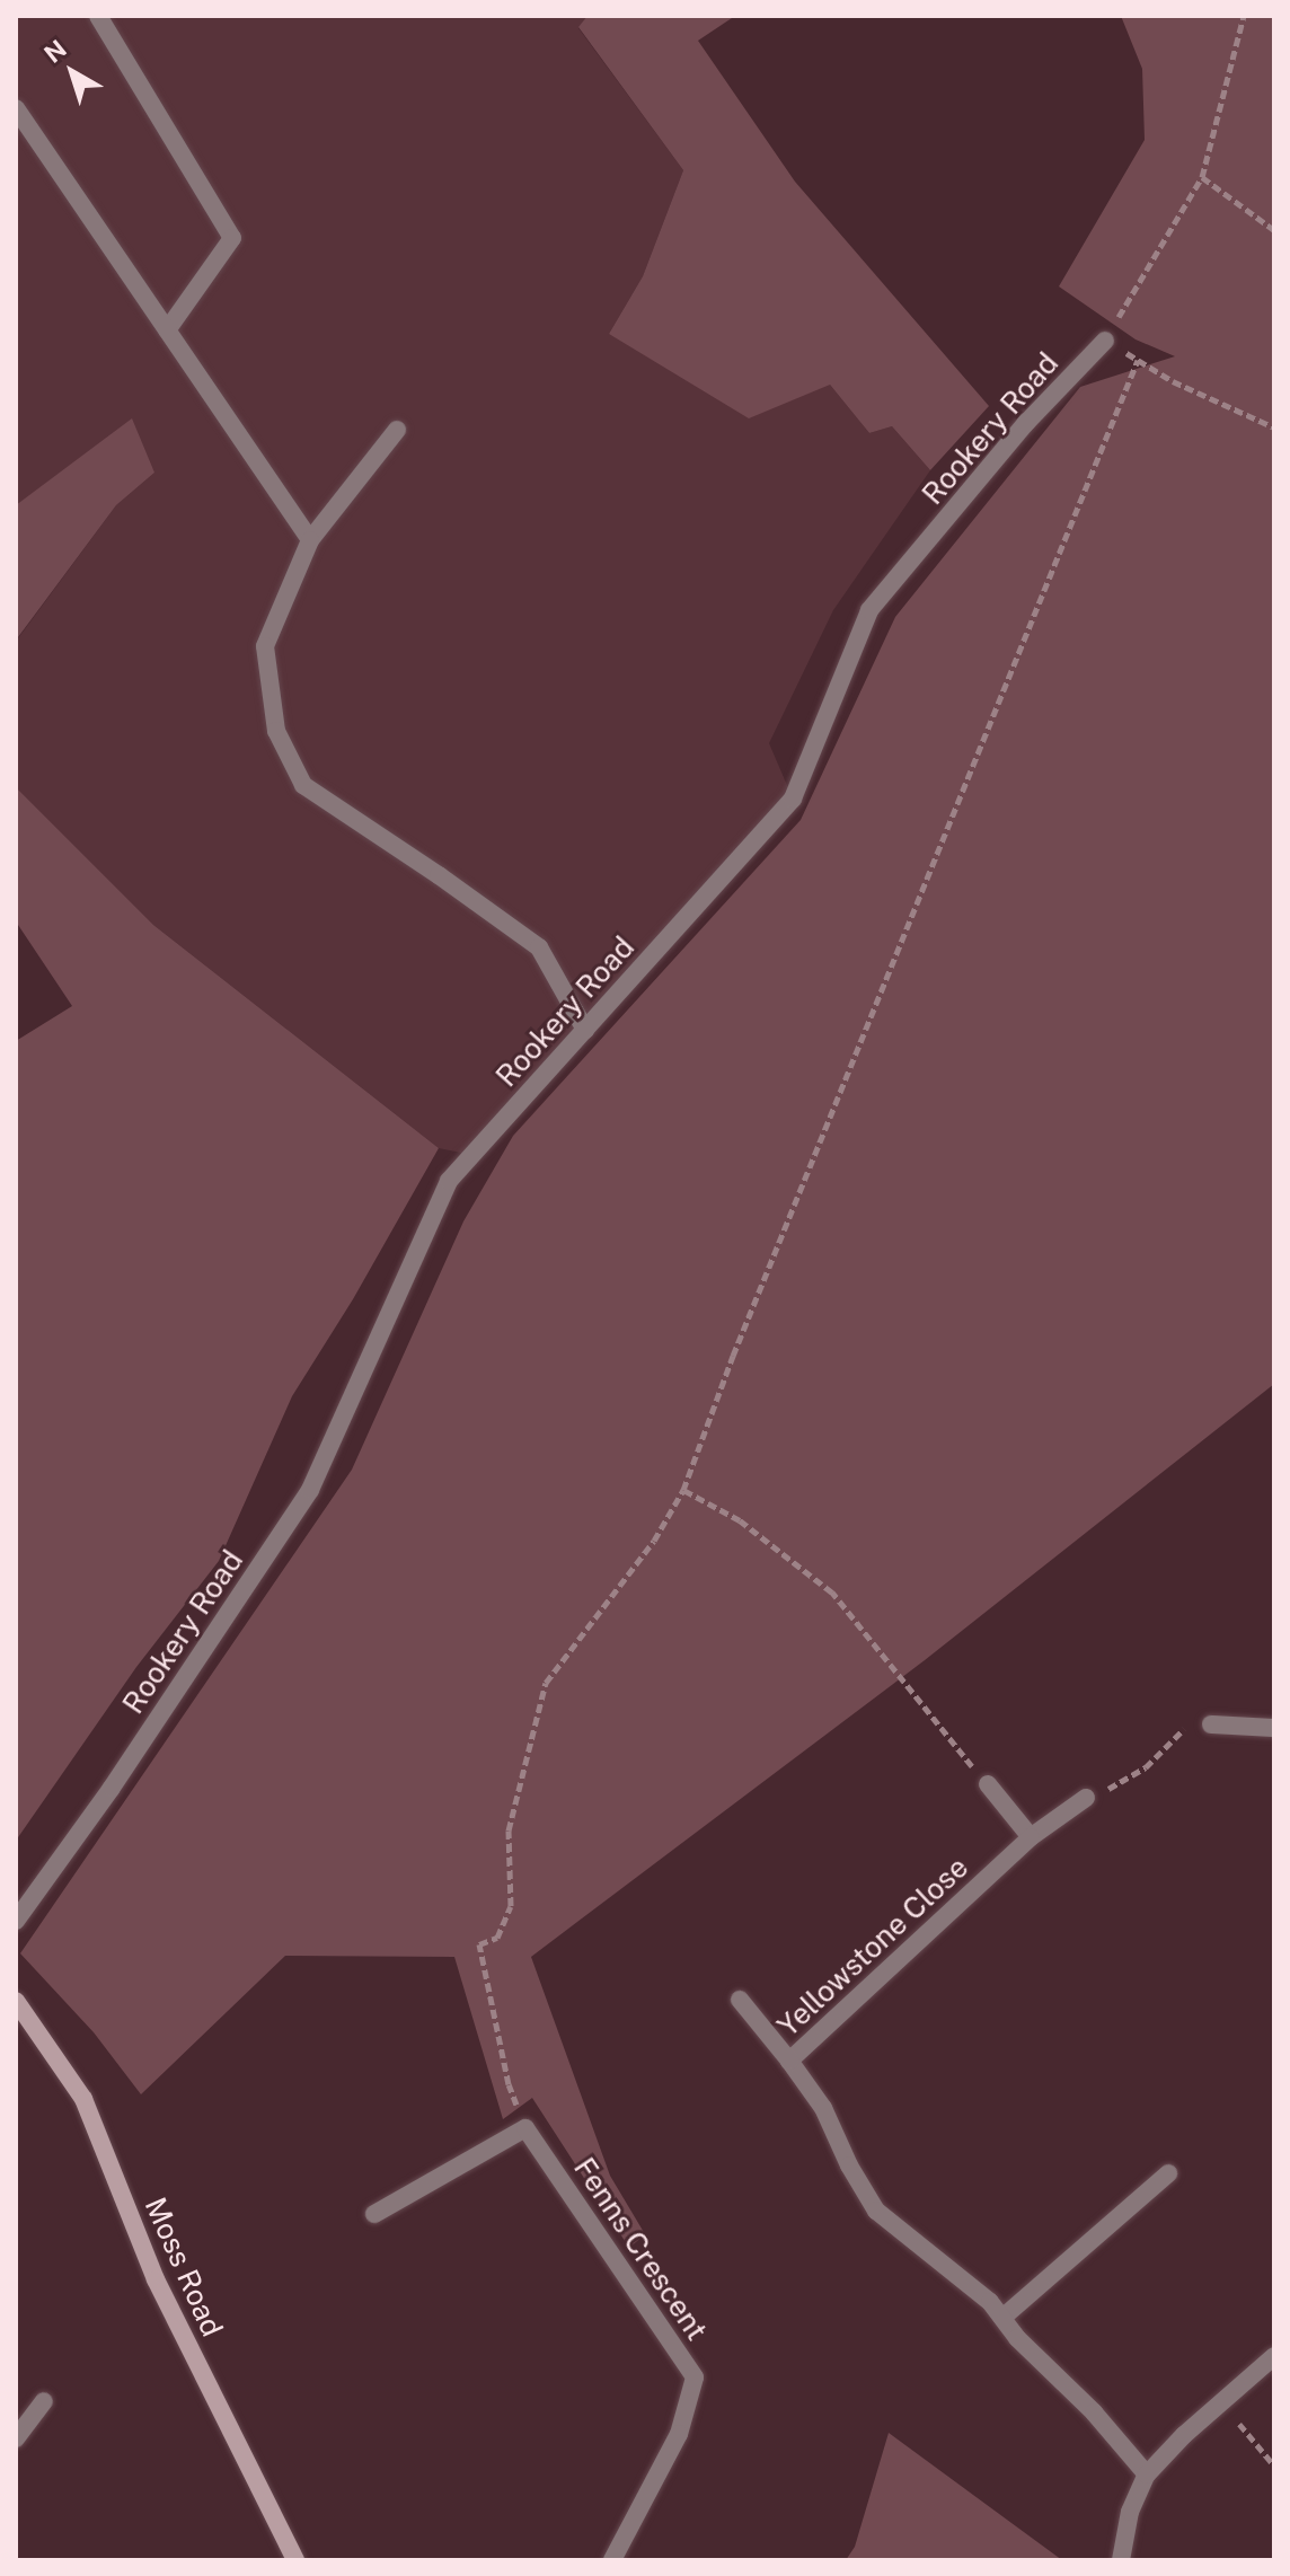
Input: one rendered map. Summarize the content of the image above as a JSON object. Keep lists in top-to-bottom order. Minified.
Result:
{"streets":{"street":["Rookery Road","Yellowstone Close","Fenns Crescent","Moss Road"]},"north":"top left"}
